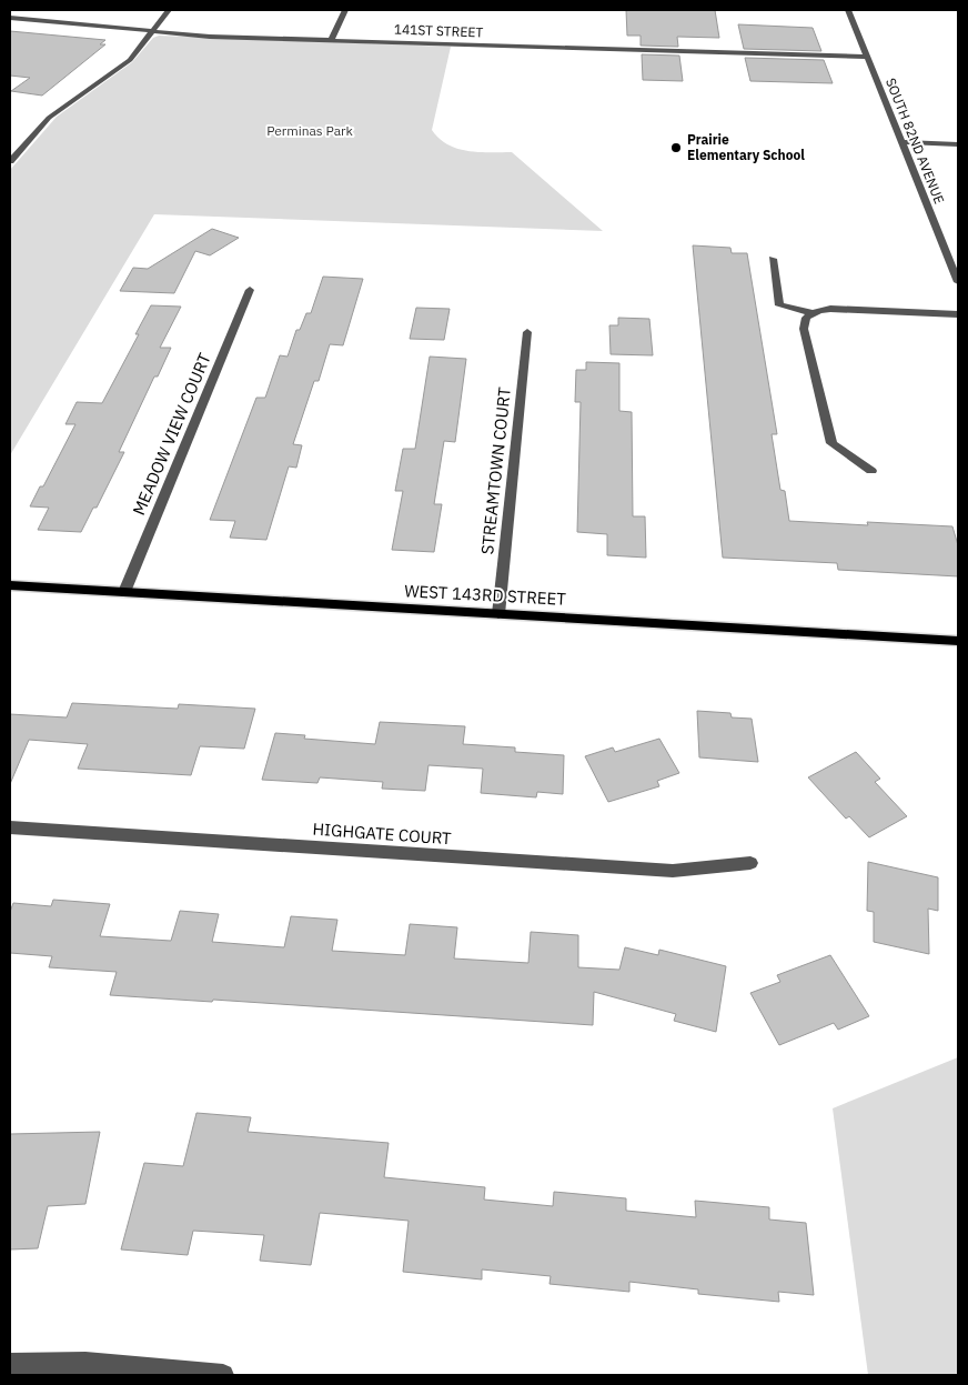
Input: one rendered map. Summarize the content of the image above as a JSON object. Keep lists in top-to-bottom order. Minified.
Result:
{"streets":{"main road":["WEST 143RD STREET"],"street":["141ST STREET","SOUTH 82ND AVENUE","MEADOW VIEW COURT","STREAMTOWN COURT","HIGHGATE COURT"]},"crossings":[["141ST STREET","SOUTH 82ND AVENUE"],["MEADOW VIEW COURT","WEST 143RD STREET"],["STREAMTOWN COURT","WEST 143RD STREET"]],"parks":["Perminas Park"],"places":["Prairie Elementary School"]}
